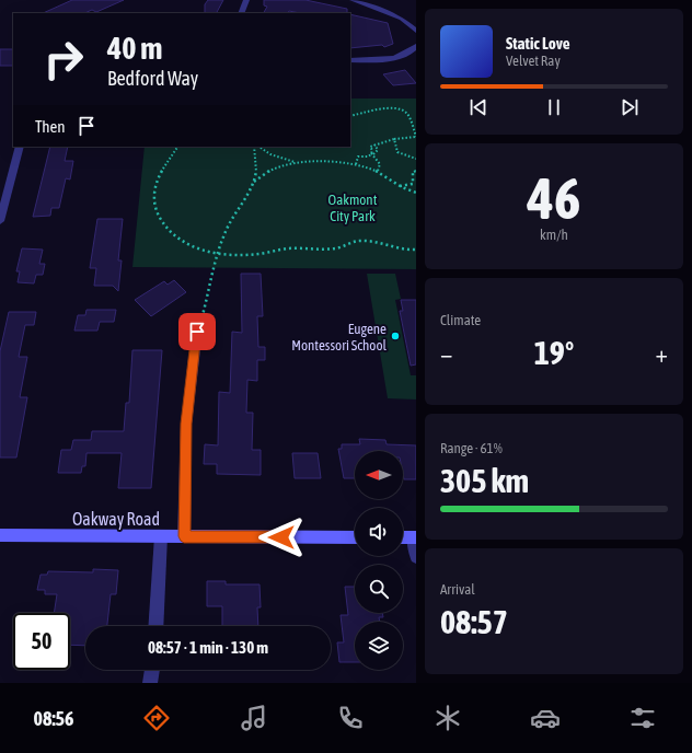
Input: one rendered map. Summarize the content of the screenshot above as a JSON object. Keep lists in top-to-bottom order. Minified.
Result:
{"streets":{"main road":["Oakway Road"]},"parks":["Oakmont City Park"],"places":["Eugene Montessori School"],"north":"left","page":{"turn":["40 m","Bedford Way"],"song":["Static Love","Velvet Ray"],"then":"Then","tile":[["46","km/h"],"Climate",["Range · 61%","305 km"],["Arrival","08:57"]],"heat":["−","19°","+"],"limit":"50","trip":"08:57 · 1 min · 130 m","tabs":"08:56"}}
